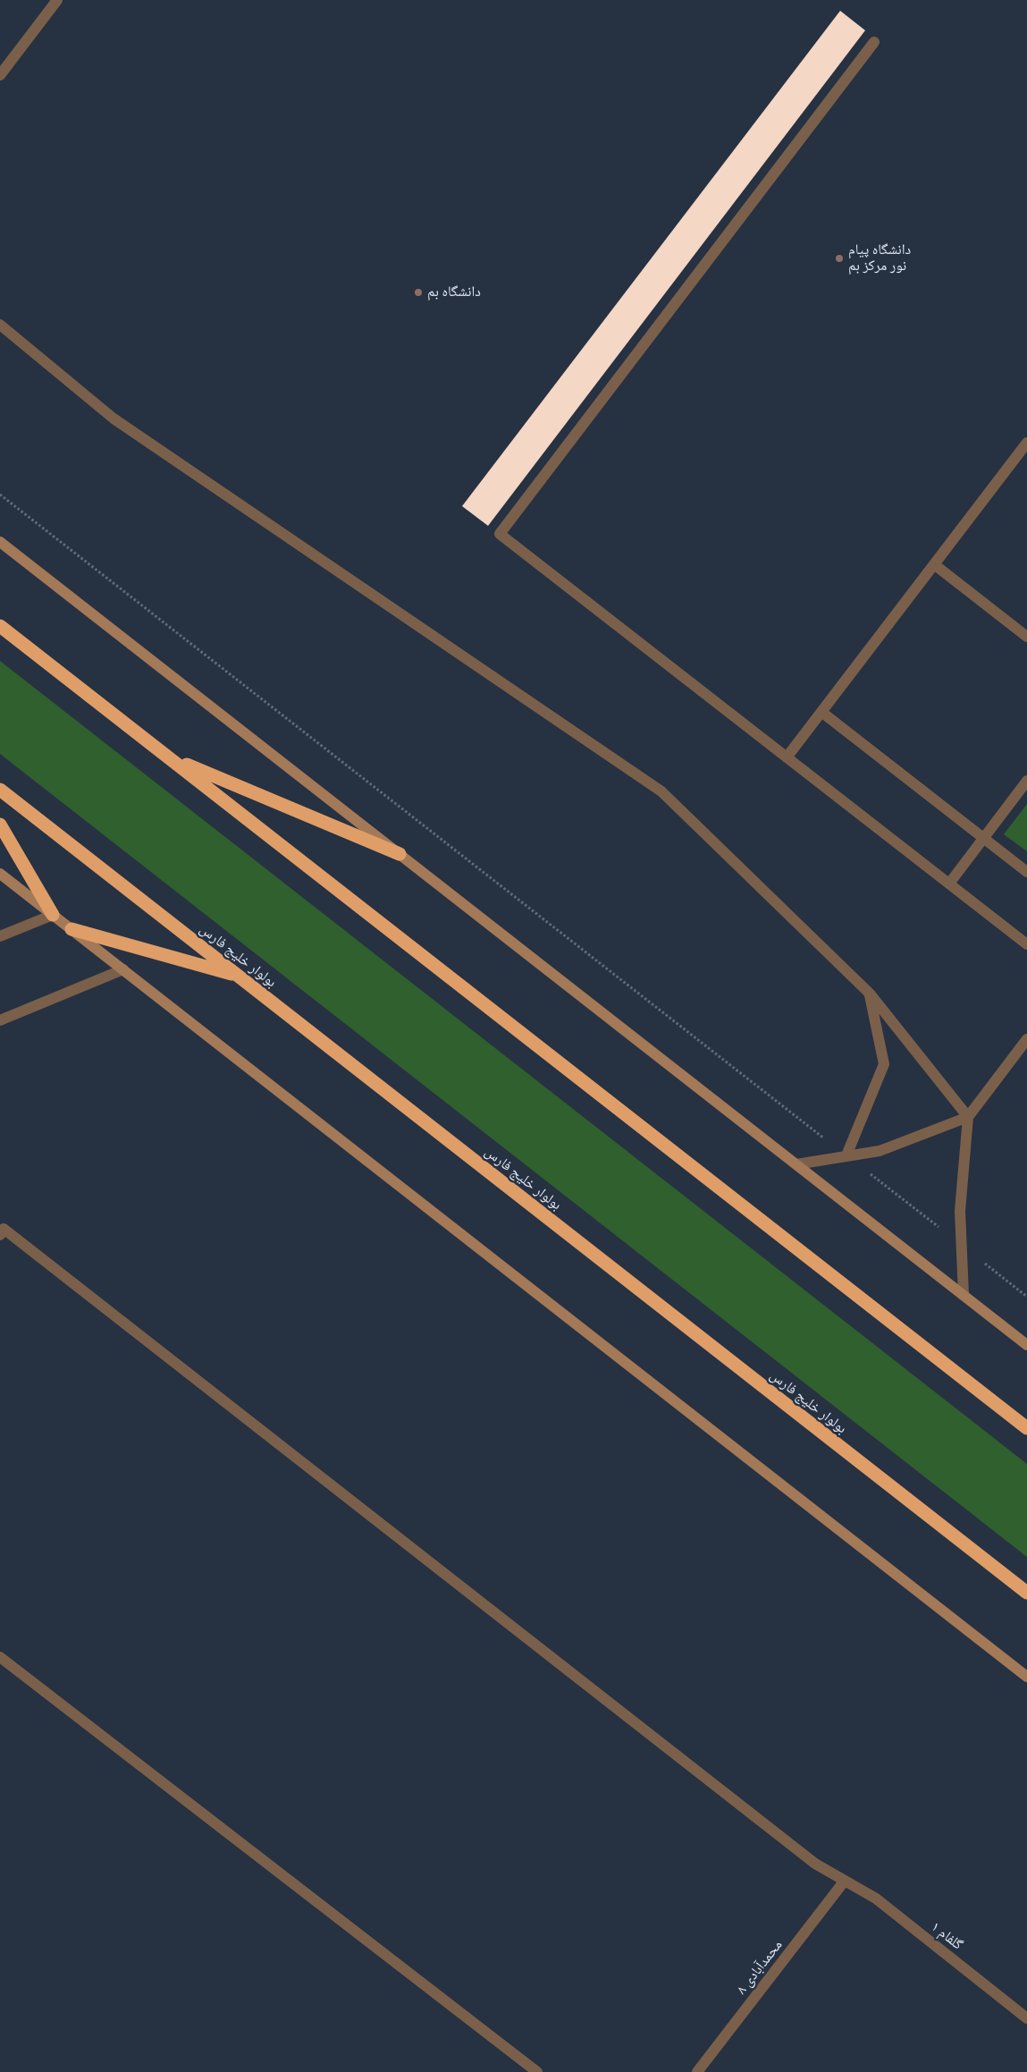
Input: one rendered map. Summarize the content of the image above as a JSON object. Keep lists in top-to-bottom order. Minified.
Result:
{"streets":{"highway":["بولوار خلیج فارس"],"street":["گلفام ۱","محمدآبادی ۸"]},"crossings":[["گلفام ۱","محمدآبادی ۸"]],"places":["دانشگاه پیام نور مرکز بم","دانشگاه بم"]}
